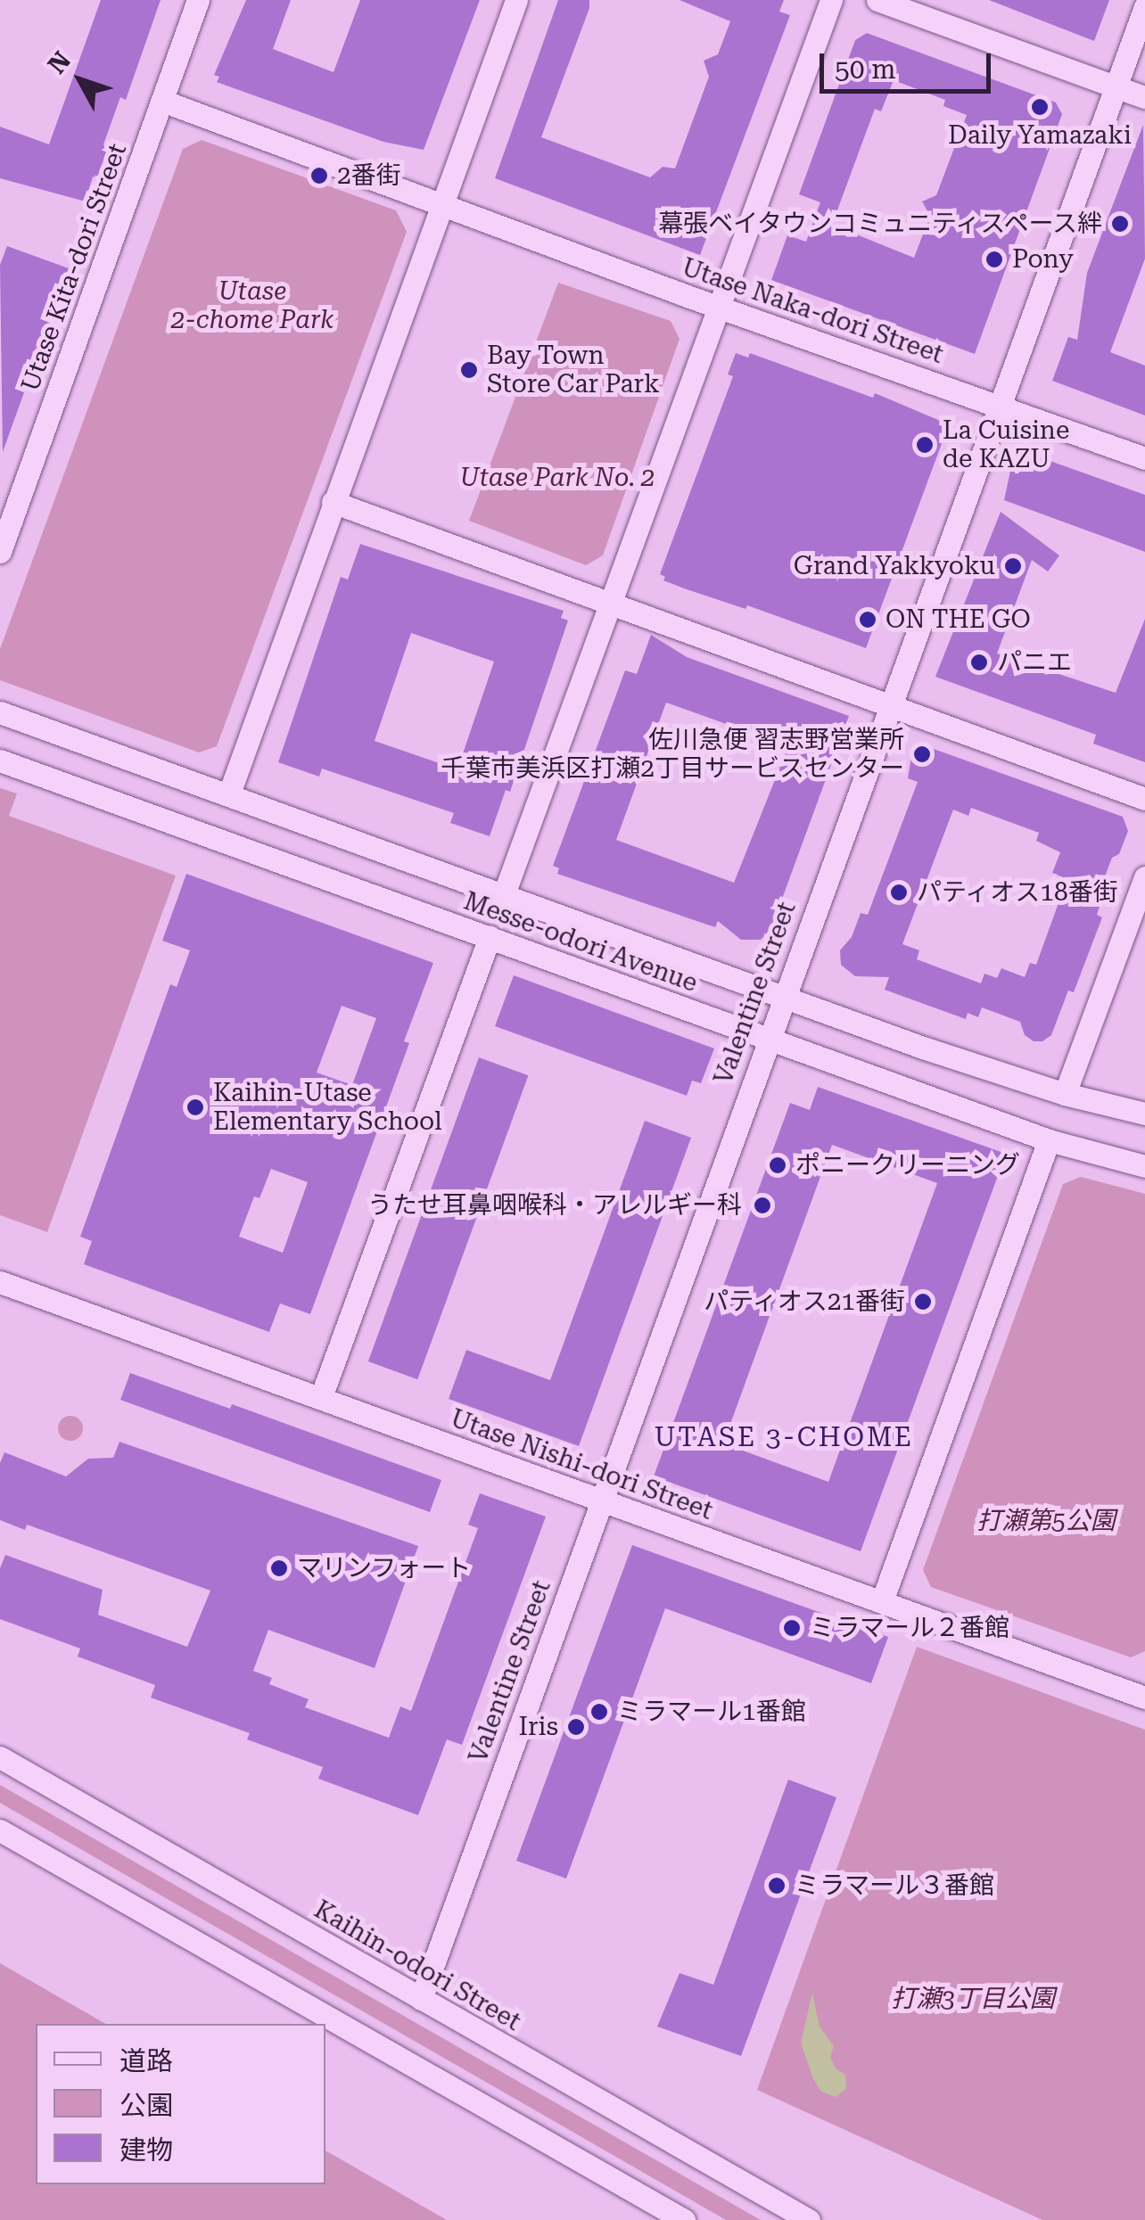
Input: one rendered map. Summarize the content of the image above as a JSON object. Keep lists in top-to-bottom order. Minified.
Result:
{"streets":{"street":["Utase Kita-dori Street","Utase Naka-dori Street","Messe-odori Avenue","Valentine Street","Utase Nishi-dori Street","Kaihin-odori Street"]},"crossings":[["Utase Kita-dori Street","Utase Naka-dori Street"],["Utase Naka-dori Street","Valentine Street"],["Messe-odori Avenue","Valentine Street"],["Valentine Street","Utase Nishi-dori Street"],["Valentine Street","Kaihin-odori Street"]],"districts":["UTASE 3-CHOME"],"parks":["Utase 2-chome Park","Utase Park No. 2","打瀬第5公園","打瀬3丁目公園"],"places":["Daily Yamazaki","2番街","幕張ベイタウンコミュニティスペース絆","Pony","Bay Town Store Car Park","La Cuisine de KAZU","Grand Yakkyoku","ON THE GO","パニエ","佐川急便 習志野営業所 千葉市美浜区打瀬2丁目サービスセンター","パティオス18番街","Kaihin-Utase Elementary School","ポニークリーニング","うたせ耳鼻咽喉科・アレルギー科","パティオス21番街","マリンフォート","ミラマール２番館","ミラマール1番館","Iris","ミラマール３番館"],"legend":["道路","公園","建物"],"scale_bar":"50 m","north":"top left"}
